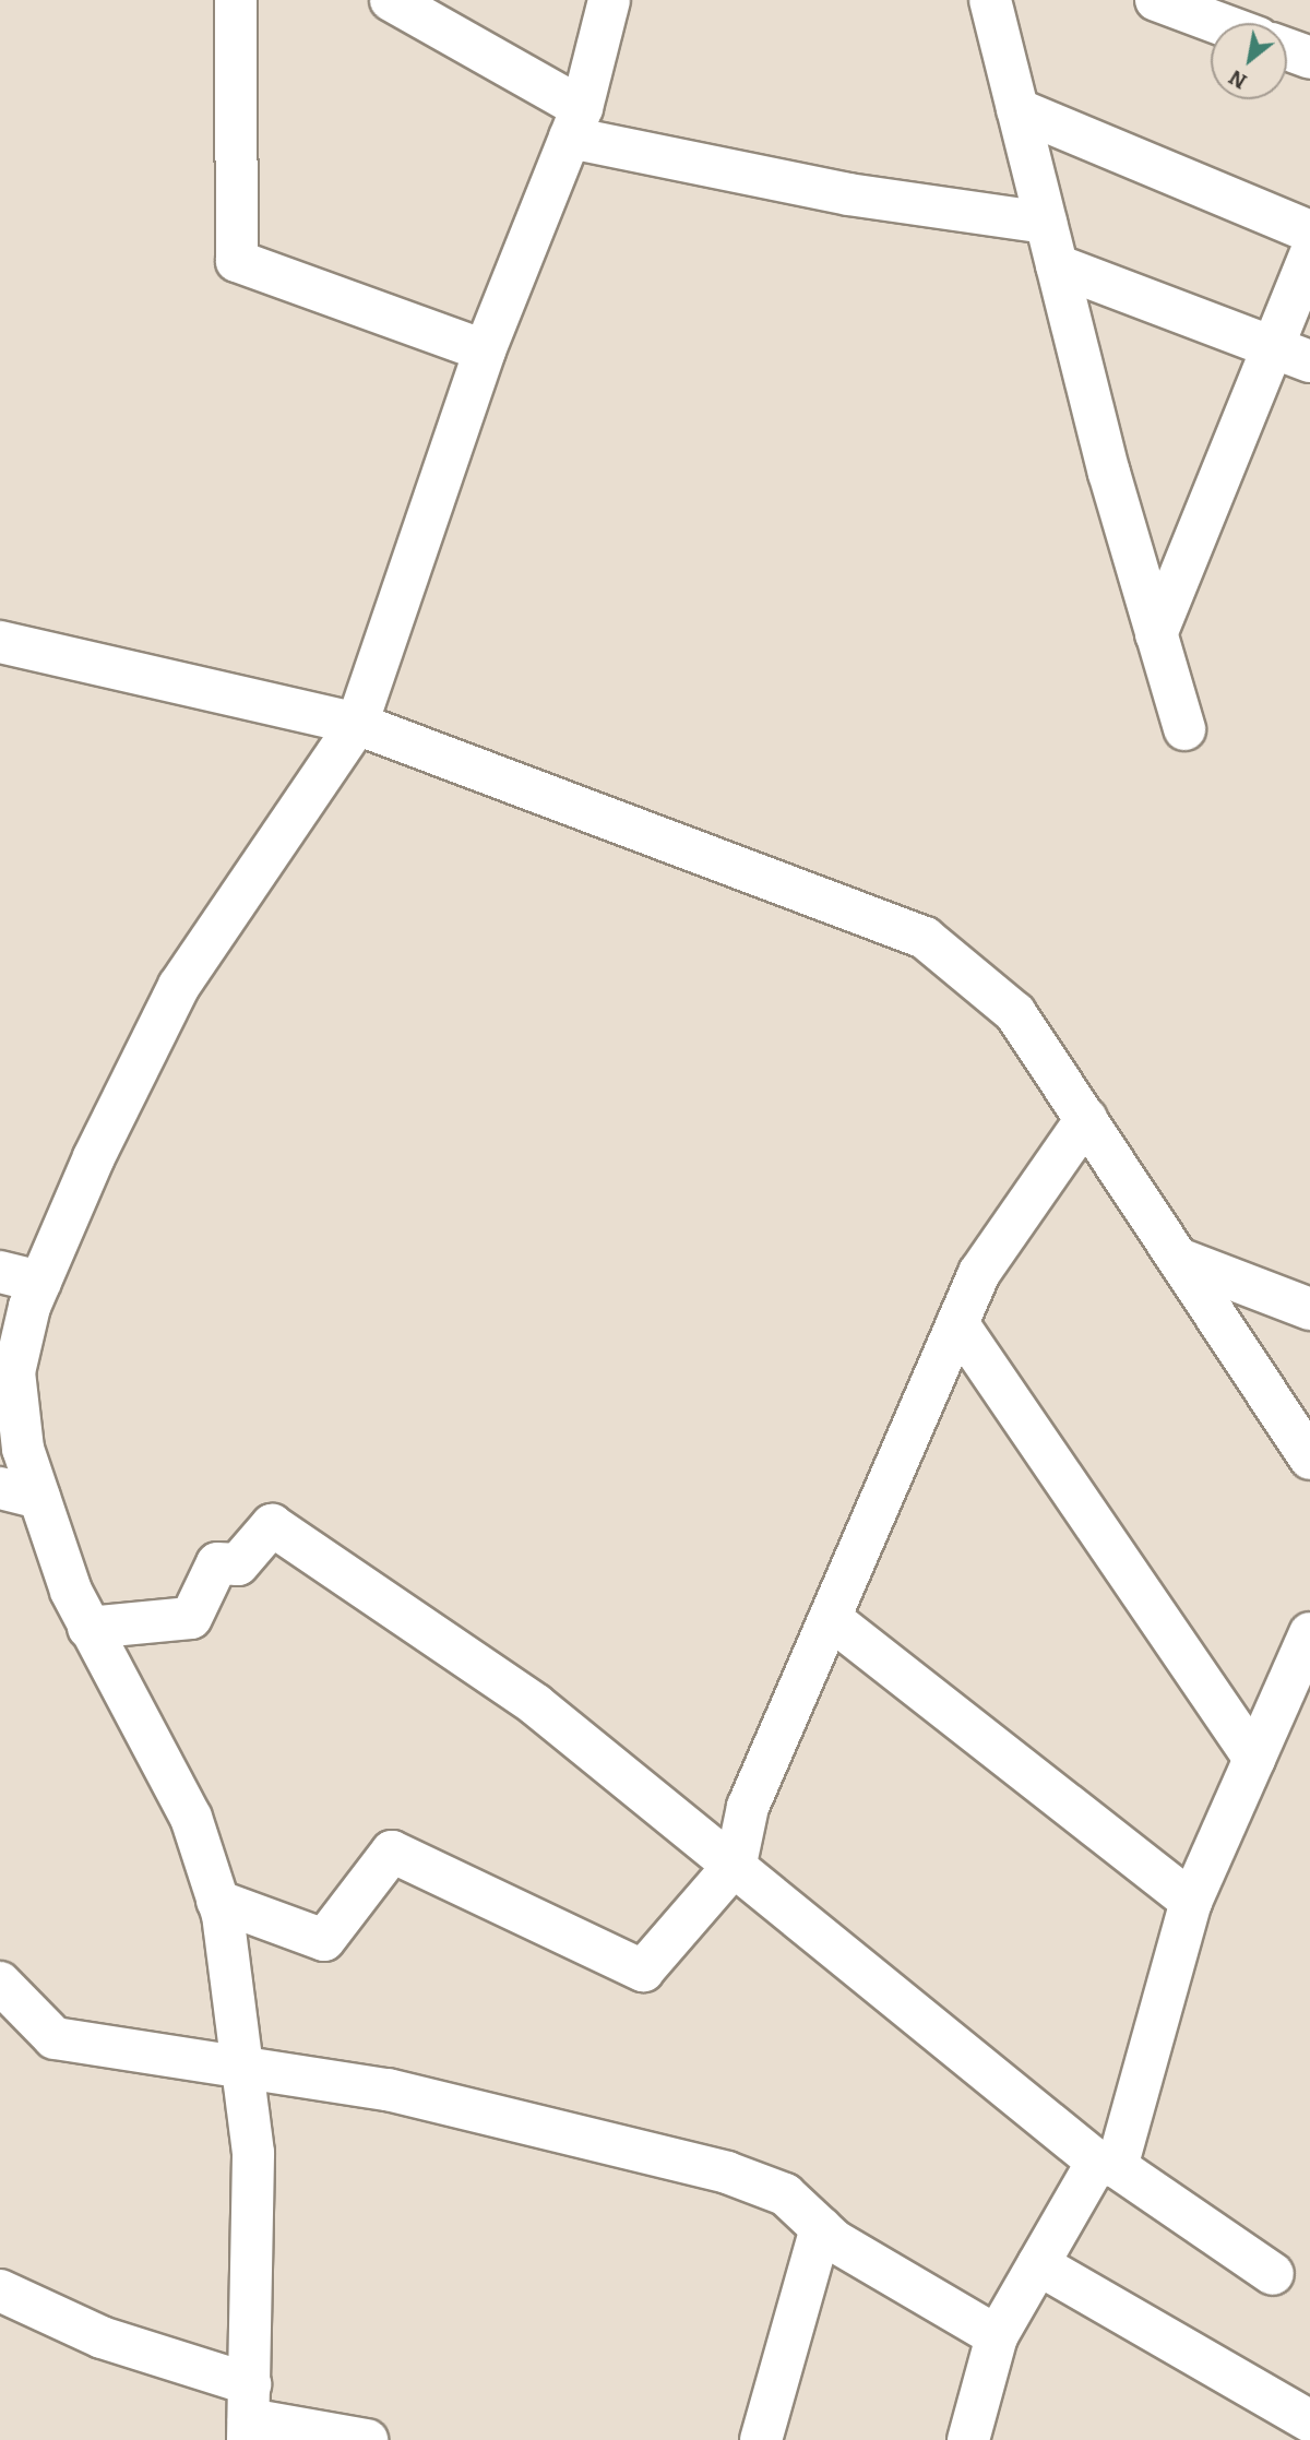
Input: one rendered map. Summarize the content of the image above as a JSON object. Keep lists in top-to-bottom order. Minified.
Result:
{"north":"bottom left"}
